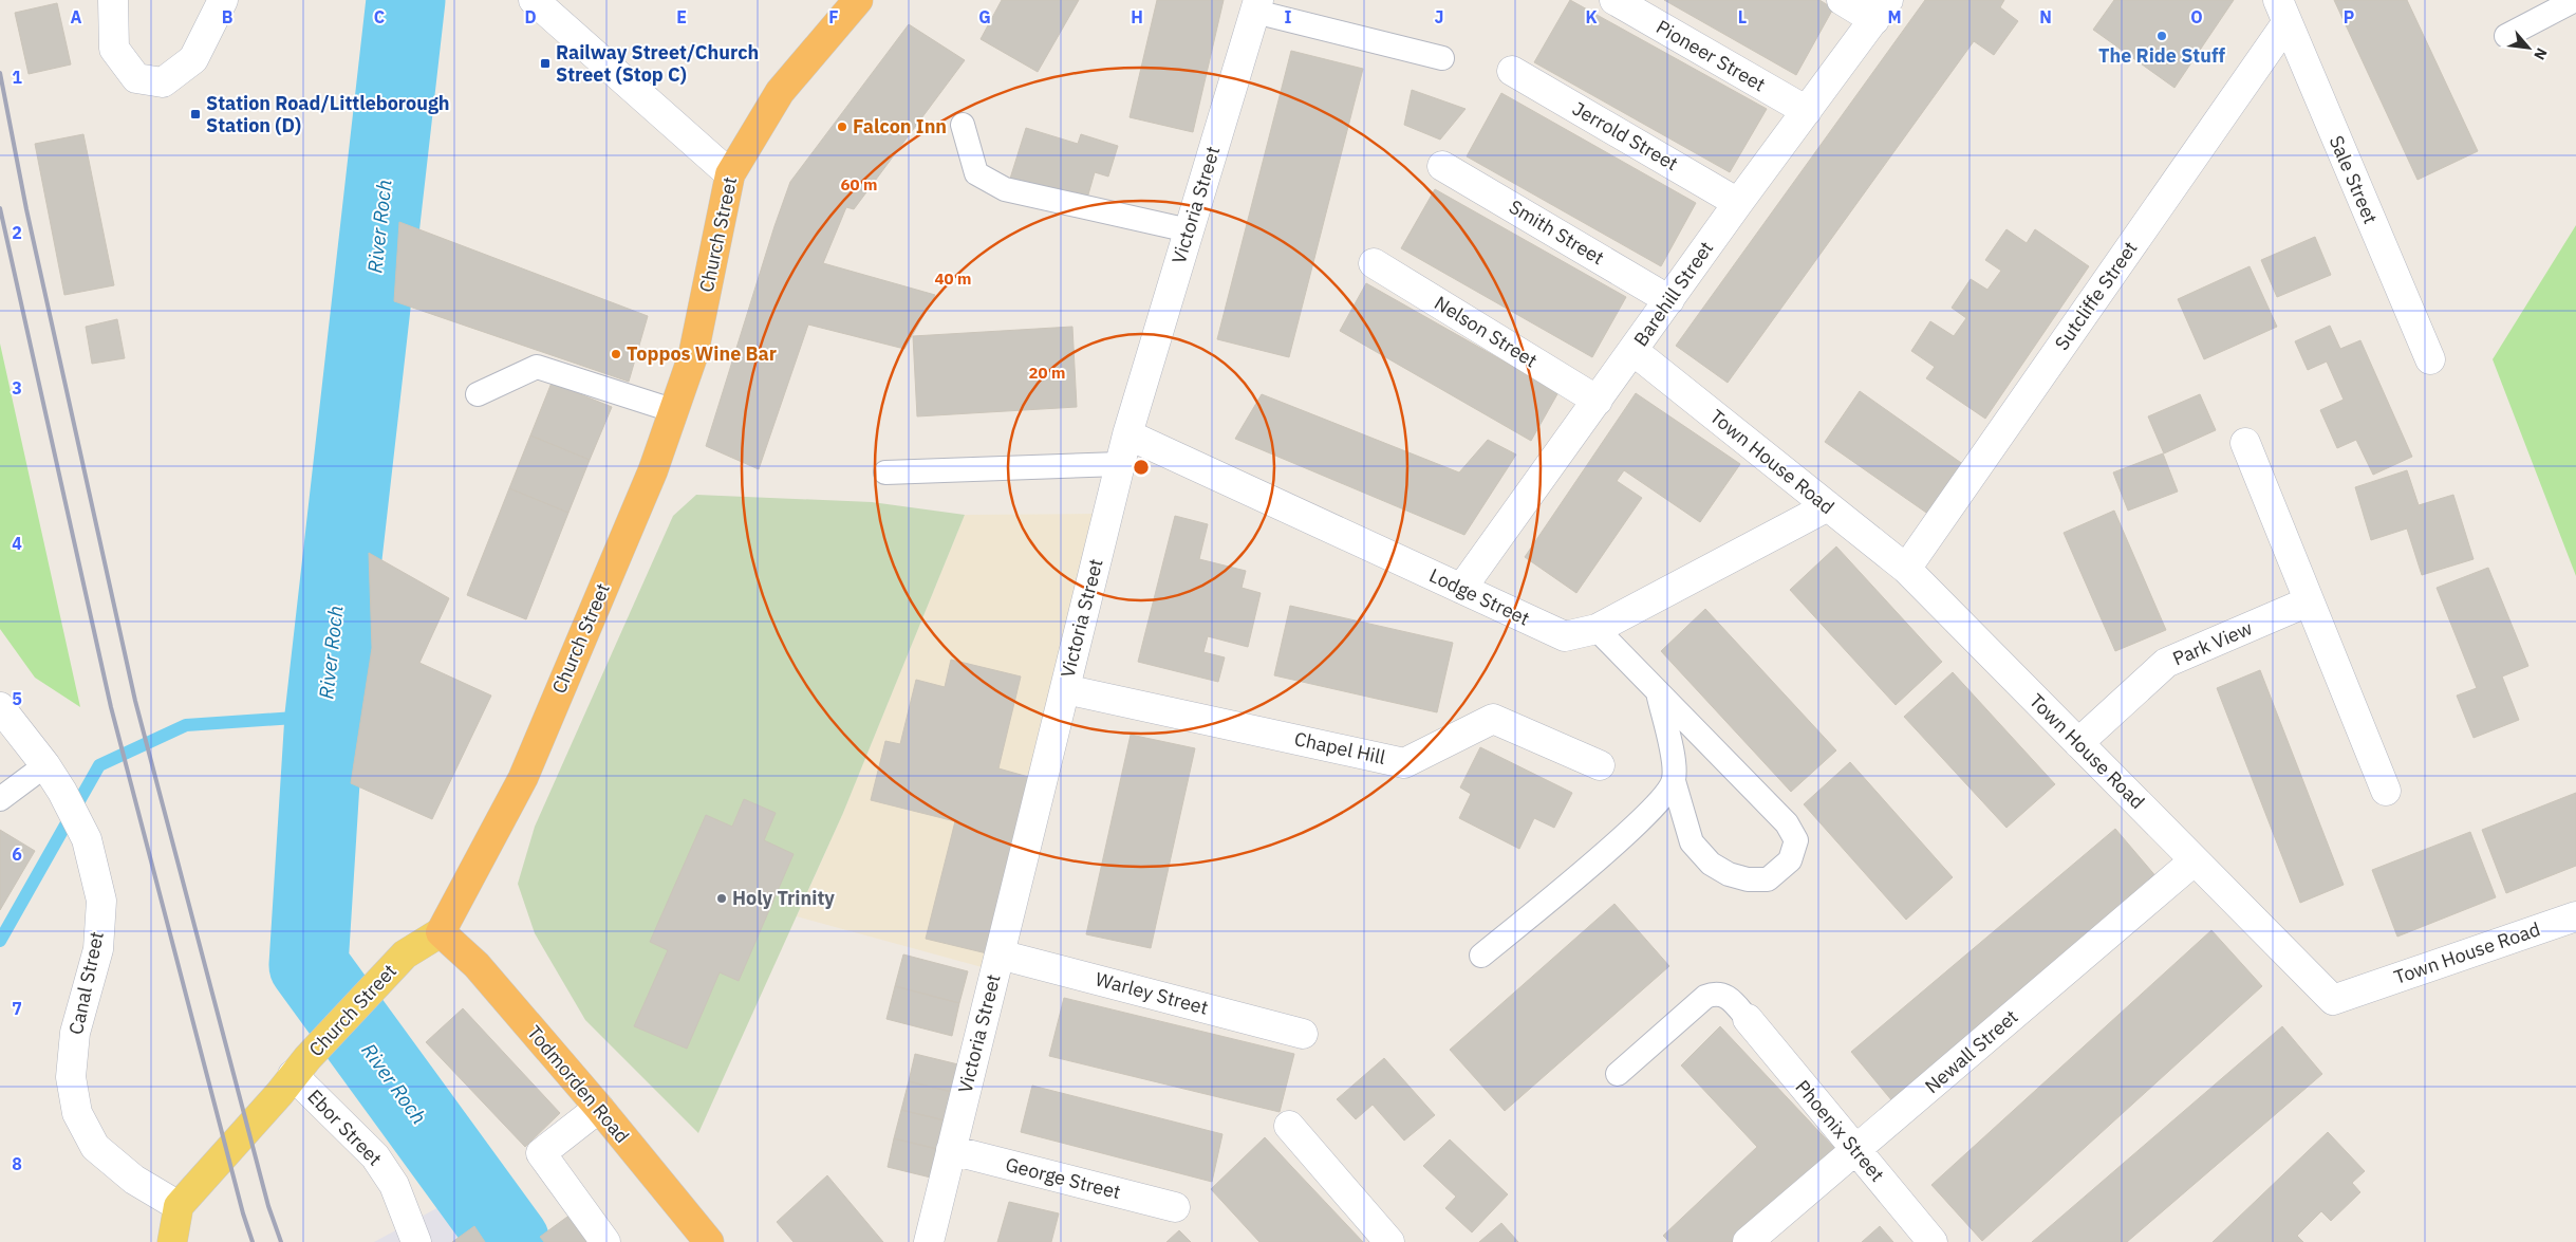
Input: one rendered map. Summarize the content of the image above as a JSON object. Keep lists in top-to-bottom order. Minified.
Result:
{"streets":{"highway":["Church Street","Todmorden Road"],"street":["Pioneer Street","Jerrold Street","Sale Street","Victoria Street","Smith Street","Barehill Street","Sutcliffe Street","Nelson Street","Town House Road","Lodge Street","Park View","Chapel Hill","Canal Street","Warley Street","Newall Street","Ebor Street","Phoenix Street","George Street"]},"crossings":[["Pioneer Street","Barehill Street"],["Jerrold Street","Barehill Street"],["Sale Street","Sutcliffe Street"],["Victoria Street","Lodge Street"],["Victoria Street","Chapel Hill"],["Victoria Street","Warley Street"],["Victoria Street","George Street"],["Smith Street","Barehill Street"],["Church Street","Canal Street"],["Church Street","Todmorden Road"],["Church Street","Ebor Street"],["Barehill Street","Nelson Street"],["Barehill Street","Town House Road"],["Barehill Street","Lodge Street"],["Sutcliffe Street","Town House Road"],["Town House Road","Lodge Street"],["Town House Road","Park View"],["Town House Road","Newall Street"],["Newall Street","Phoenix Street"]],"water":["River Roch"],"places":{"other":["The Ride Stuff","Falcon Inn","Toppos Wine Bar","Holy Trinity"],"transit":["Railway Street/Church Street (Stop C)","Station Road/Littleborough Station (D)"]},"north":"bottom right","grid":{"columns":["A","B","C","D","E","F","G","H","I","J","K","L","M","N","O","P"],"rows":["1","2","3","4","5","6","7","8"]},"rings":["60 m","40 m","20 m"]}
